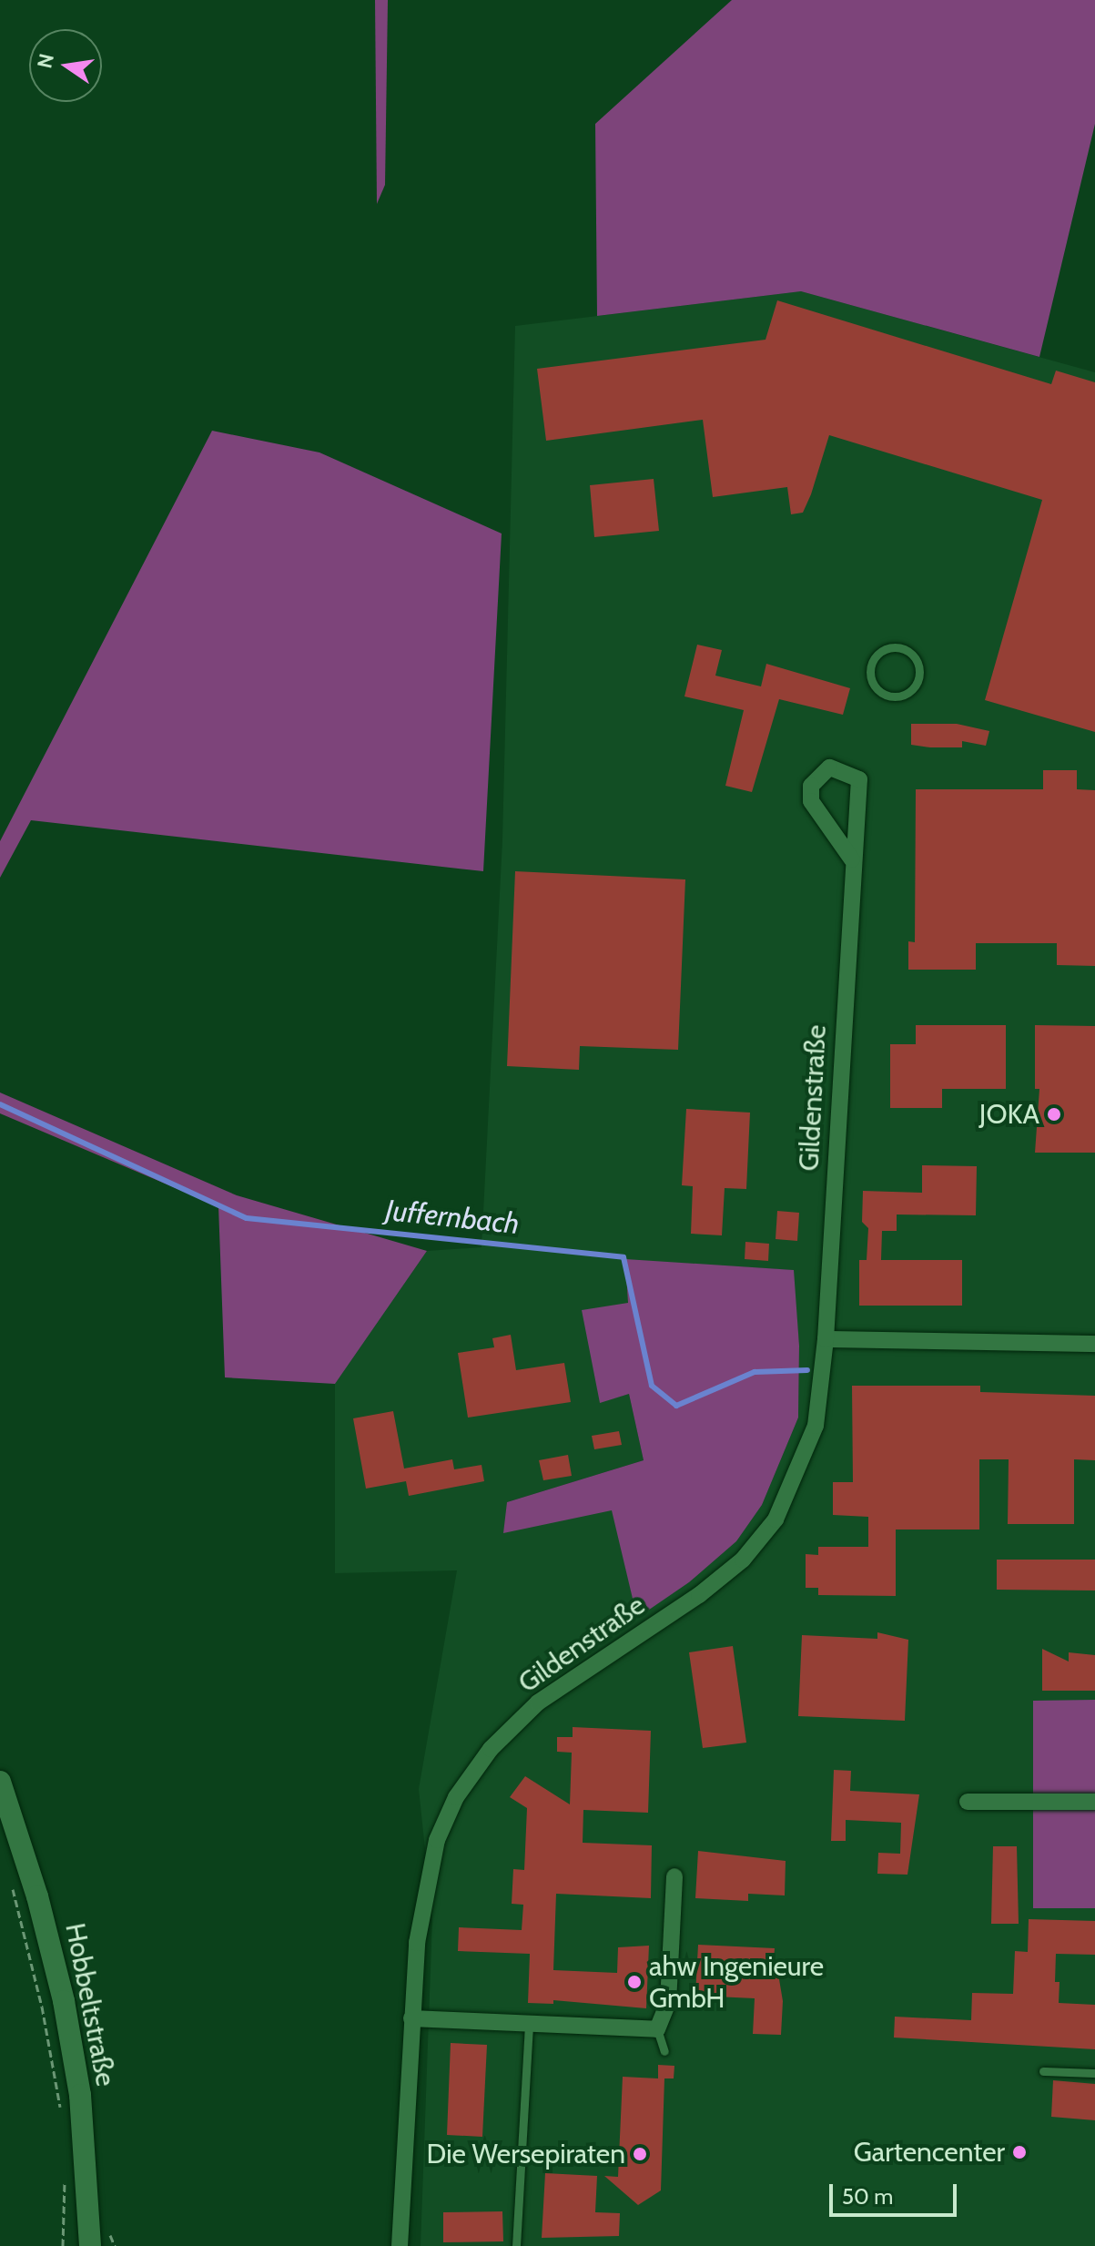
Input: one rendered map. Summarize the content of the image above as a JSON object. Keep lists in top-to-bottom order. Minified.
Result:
{"streets":{"street":["Gildenstraße","Hobbeltstraße"]},"water":["Juffernbach"],"places":["JOKA","ahw Ingenieure GmbH","Gartencenter","Die Wersepiraten"],"scale_bar":"50 m","north":"left"}
